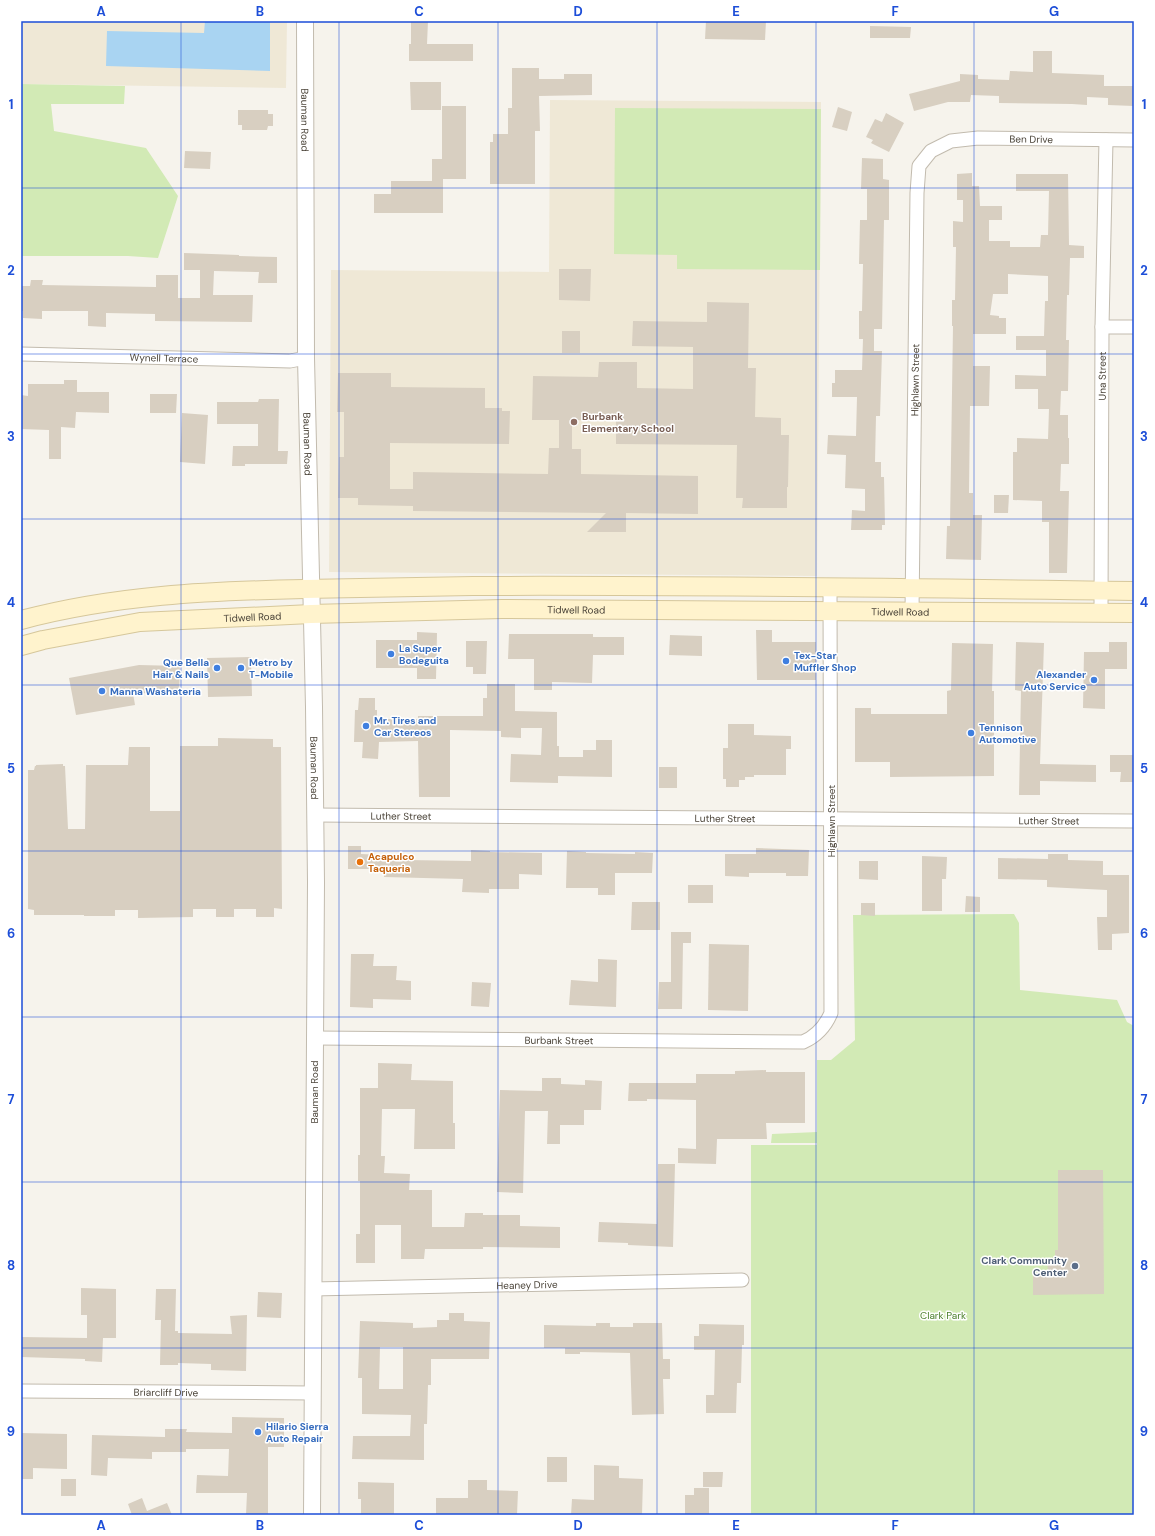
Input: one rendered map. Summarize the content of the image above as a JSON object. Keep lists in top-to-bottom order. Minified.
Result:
{"streets":{"main road":["Tidwell Road"],"street":["Bauman Road","Ben Drive","Wynell Terrace","Una Street","Highlawn Street","Luther Street","Burbank Street","Heaney Drive","Briarcliff Drive"]},"crossings":[["Bauman Road","Wynell Terrace"],["Bauman Road","Tidwell Road"],["Bauman Road","Luther Street"],["Bauman Road","Burbank Street"],["Bauman Road","Heaney Drive"],["Bauman Road","Briarcliff Drive"],["Ben Drive","Una Street"],["Ben Drive","Highlawn Street"],["Una Street","Tidwell Road"],["Highlawn Street","Tidwell Road"],["Highlawn Street","Luther Street"],["Highlawn Street","Burbank Street"]],"parks":["Clark Park"],"places":["Burbank Elementary School","La Super Bodeguita","Tex-Star Muffler Shop","Que Bella Hair & Nails","Metro by T-Mobile","Alexander Auto Service","Manna Washateria","Mr. Tires and Car Stereos","Tennison Automotive","Acapulco Taqueria","Clark Community Center","Hilario Sierra Auto Repair"],"grid":{"columns":["A","B","C","D","E","F","G"],"rows":["1","2","3","4","5","6","7","8","9"]}}
